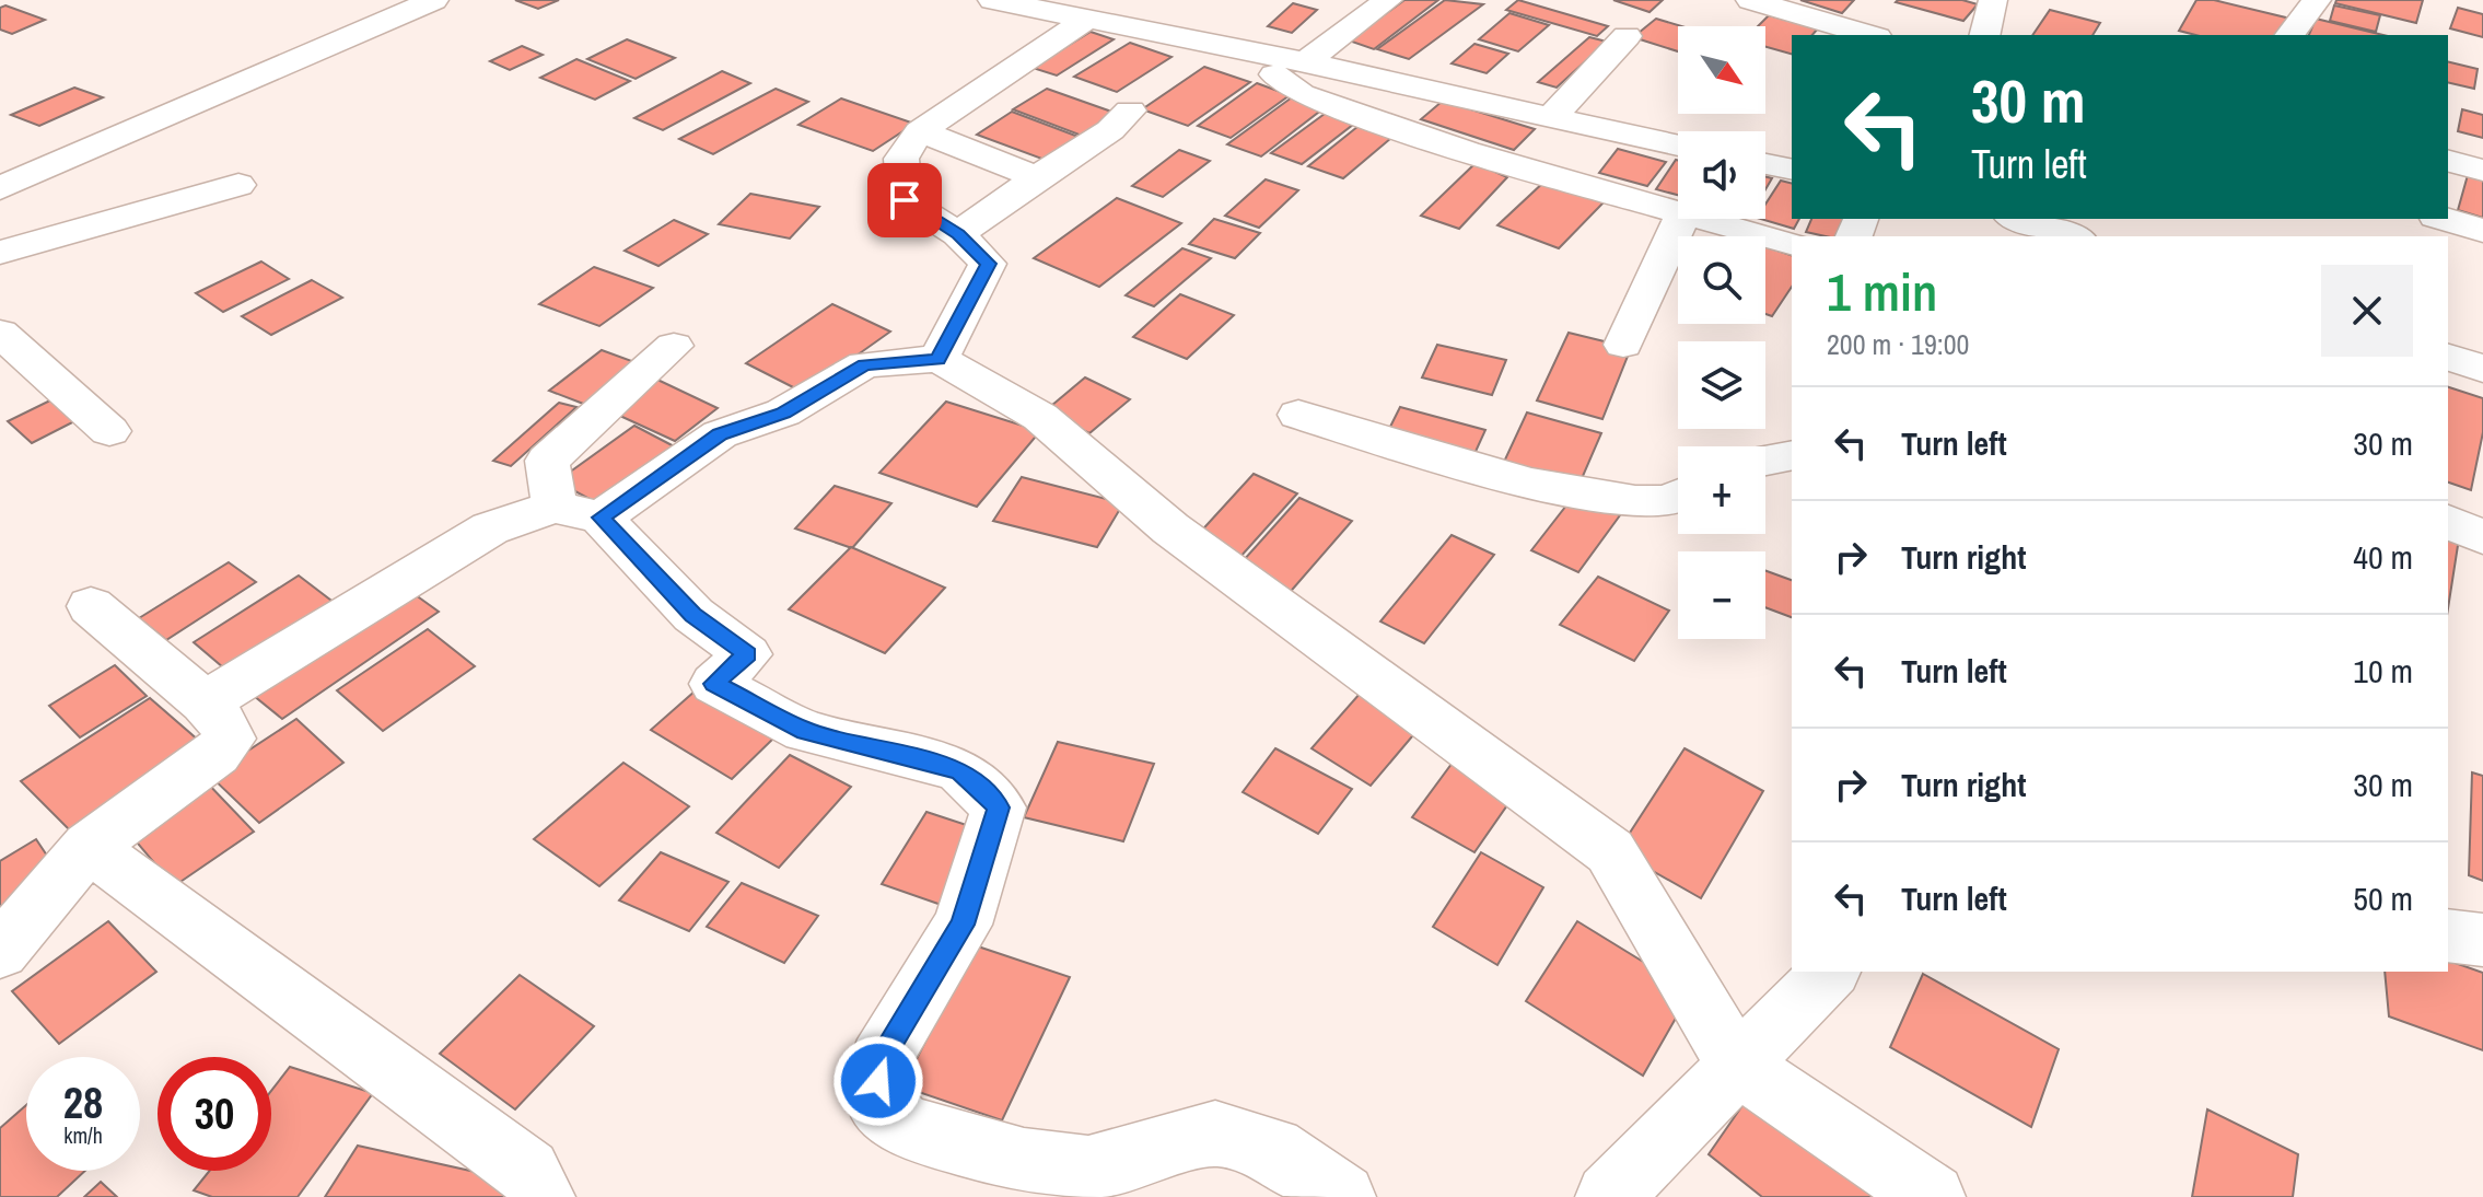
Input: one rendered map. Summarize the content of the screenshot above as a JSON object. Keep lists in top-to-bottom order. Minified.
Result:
{"north":"bottom right","page":{"map_buttons":["+","−"],"turn":["30 m","Turn left"],"heading":["1 min","200 m · 19:00"],"list":[{"name":"Turn left","value":"30 m"},{"name":"Turn right","value":"40 m"},{"name":"Turn left","value":"10 m"},{"name":"Turn right","value":"30 m"},{"name":"Turn left","value":"50 m"}],"speed":"28 km/h","limit":"30"}}
